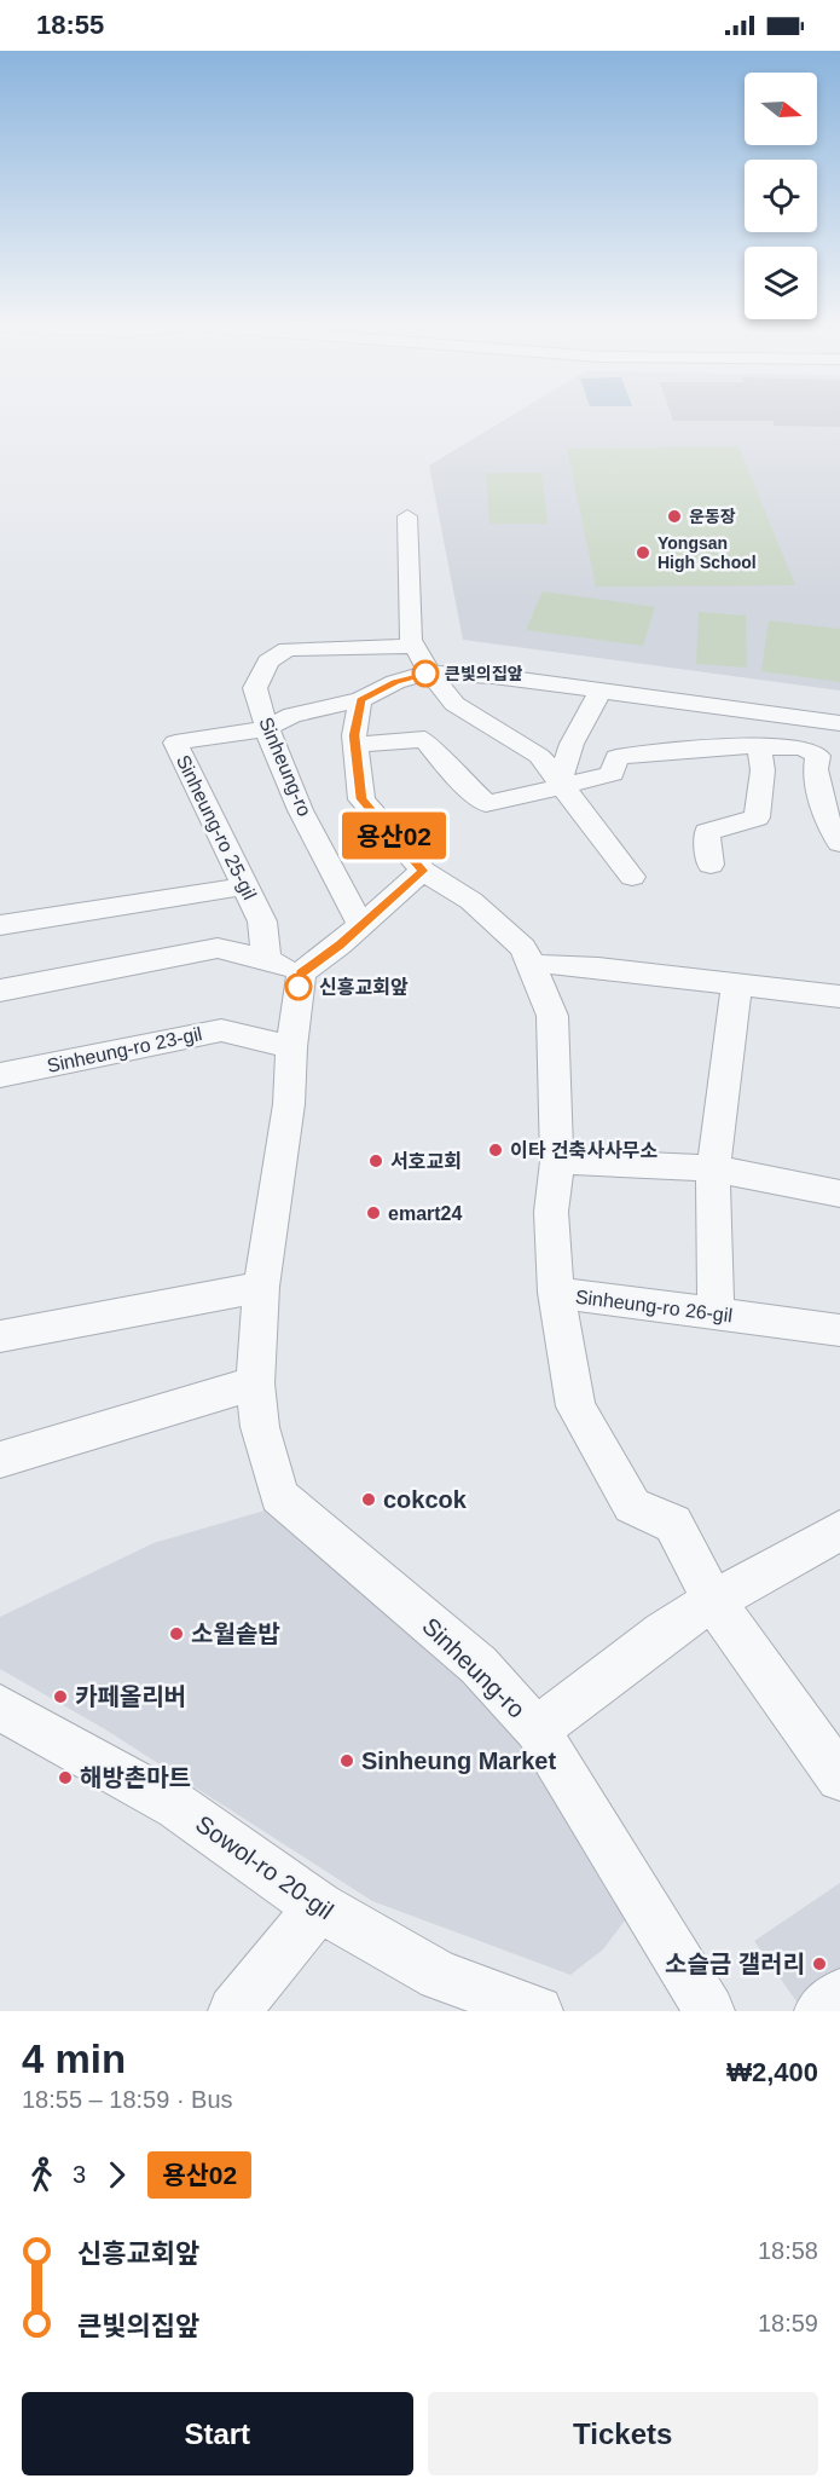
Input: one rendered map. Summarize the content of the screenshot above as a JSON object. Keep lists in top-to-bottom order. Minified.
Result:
{"streets":{"street":["Sinheung-ro","Sinheung-ro 25-gil","Sinheung-ro 23-gil","Sinheung-ro 26-gil","Sowol-ro 20-gil"]},"crossings":[["Sinheung-ro","Sinheung-ro 25-gil"],["Sinheung-ro","Sinheung-ro 23-gil"]],"places":["운동장","Yongsan High School","큰빛의집앞","신흥교회앞","이타 건축사사무소","서호교회","emart24","cokcok","소월솥밥","카페올리버","Sinheung Market","해방촌마트","소슬금 갤러리"],"lines":["bus line 용산02"],"north":"right","page":{"status":"18:55","on_map":"용산02","heading":["4 min","18:55 – 18:59 · Bus","₩2,400"],"legs":["3","용산02"],"list":[{"name":"신흥교회앞","value":"18:58"},{"name":"큰빛의집앞","value":"18:59"}],"buttons":["Start","Tickets"]}}
